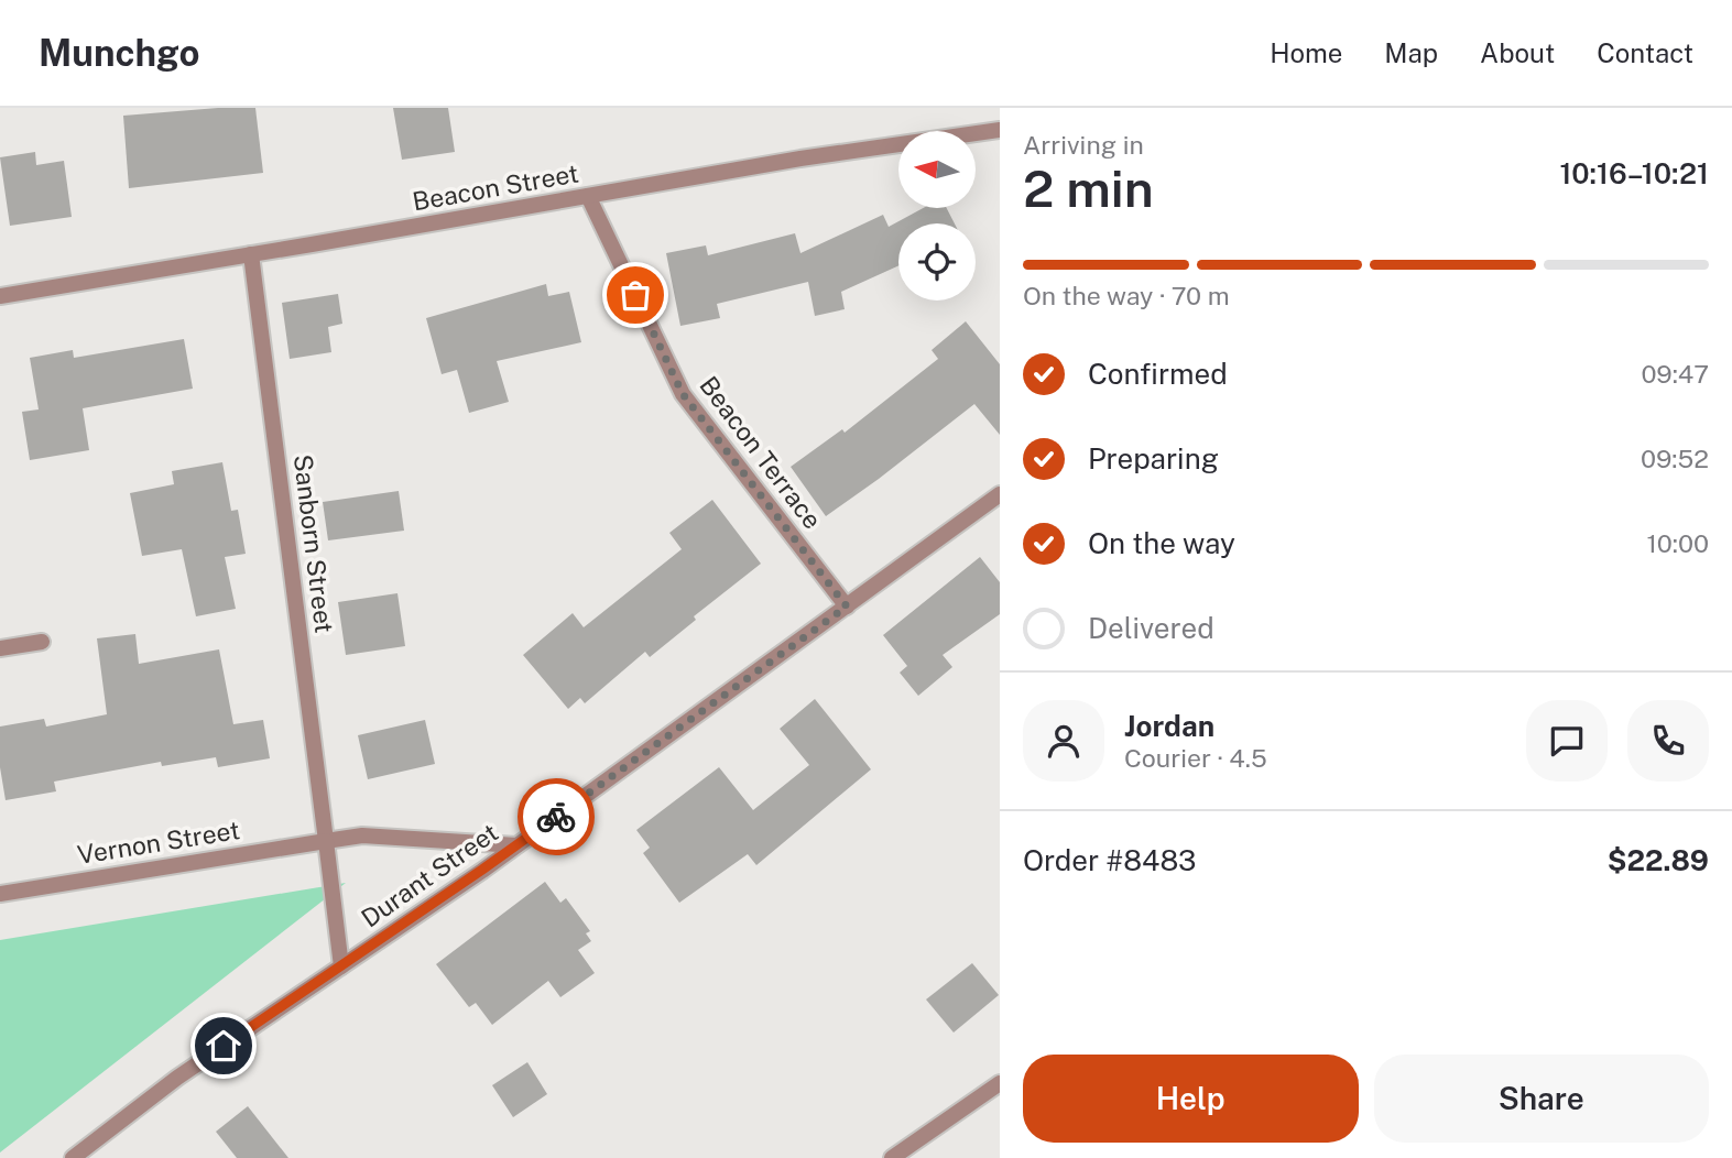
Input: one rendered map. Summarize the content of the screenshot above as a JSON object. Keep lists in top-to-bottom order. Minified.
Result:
{"streets":{"street":["Beacon Street","Beacon Terrace","Sanborn Street","Vernon Street","Durant Street"]},"crossings":[["Beacon Street","Beacon Terrace"],["Beacon Street","Sanborn Street"],["Beacon Terrace","Durant Street"],["Sanborn Street","Vernon Street"],["Vernon Street","Durant Street"]],"north":"left","page":{"header":"Munchgo","nav":["Home","Map","About","Contact"],"heading":["2 min","Arriving in","10:16–10:21"],"panel":["Jordan","Courier · 4.5","Order #8483","$22.89"],"bar":"On the way · 70 m","list":[["Confirmed","09:47"],["Preparing","09:52"],["On the way","10:00"],"Delivered"],"buttons":["Help","Share"]}}
